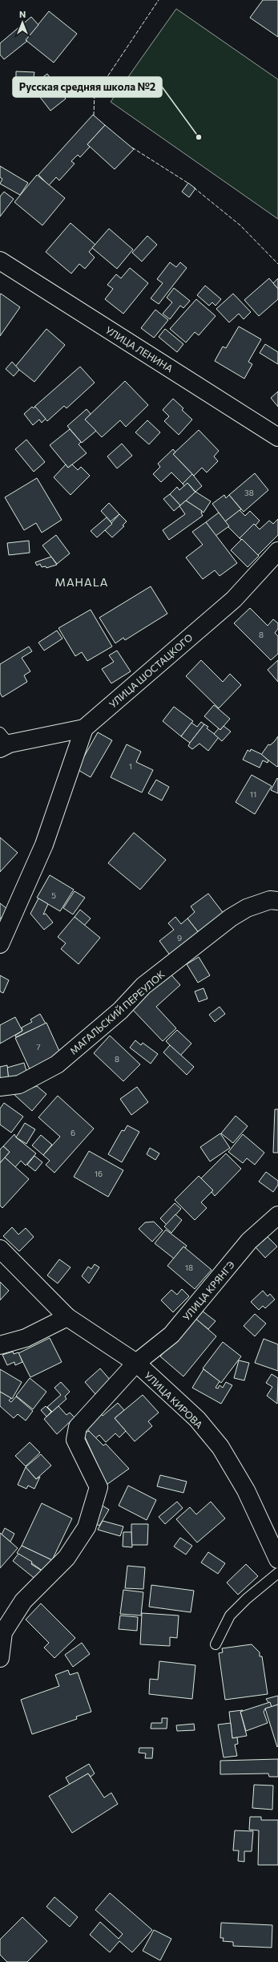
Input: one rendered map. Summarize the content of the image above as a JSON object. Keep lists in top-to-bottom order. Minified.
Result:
{"streets":{"street":["УЛИЦА ЛЕНИНА","УЛИЦА ШОСТАЦКОГО","МАГАЛЬСКИЙ ПЕРЕУЛОК","УЛИЦА КРЯНГЭ","УЛИЦА КИРОВА"]},"crossings":[["УЛИЦА КРЯНГЭ","УЛИЦА КИРОВА"]],"districts":["MAHALA"],"places":["Русская средняя школа №2"],"house_numbers":["38","8","1","11","5","9","7","8","6","16","18"],"north":"top"}
